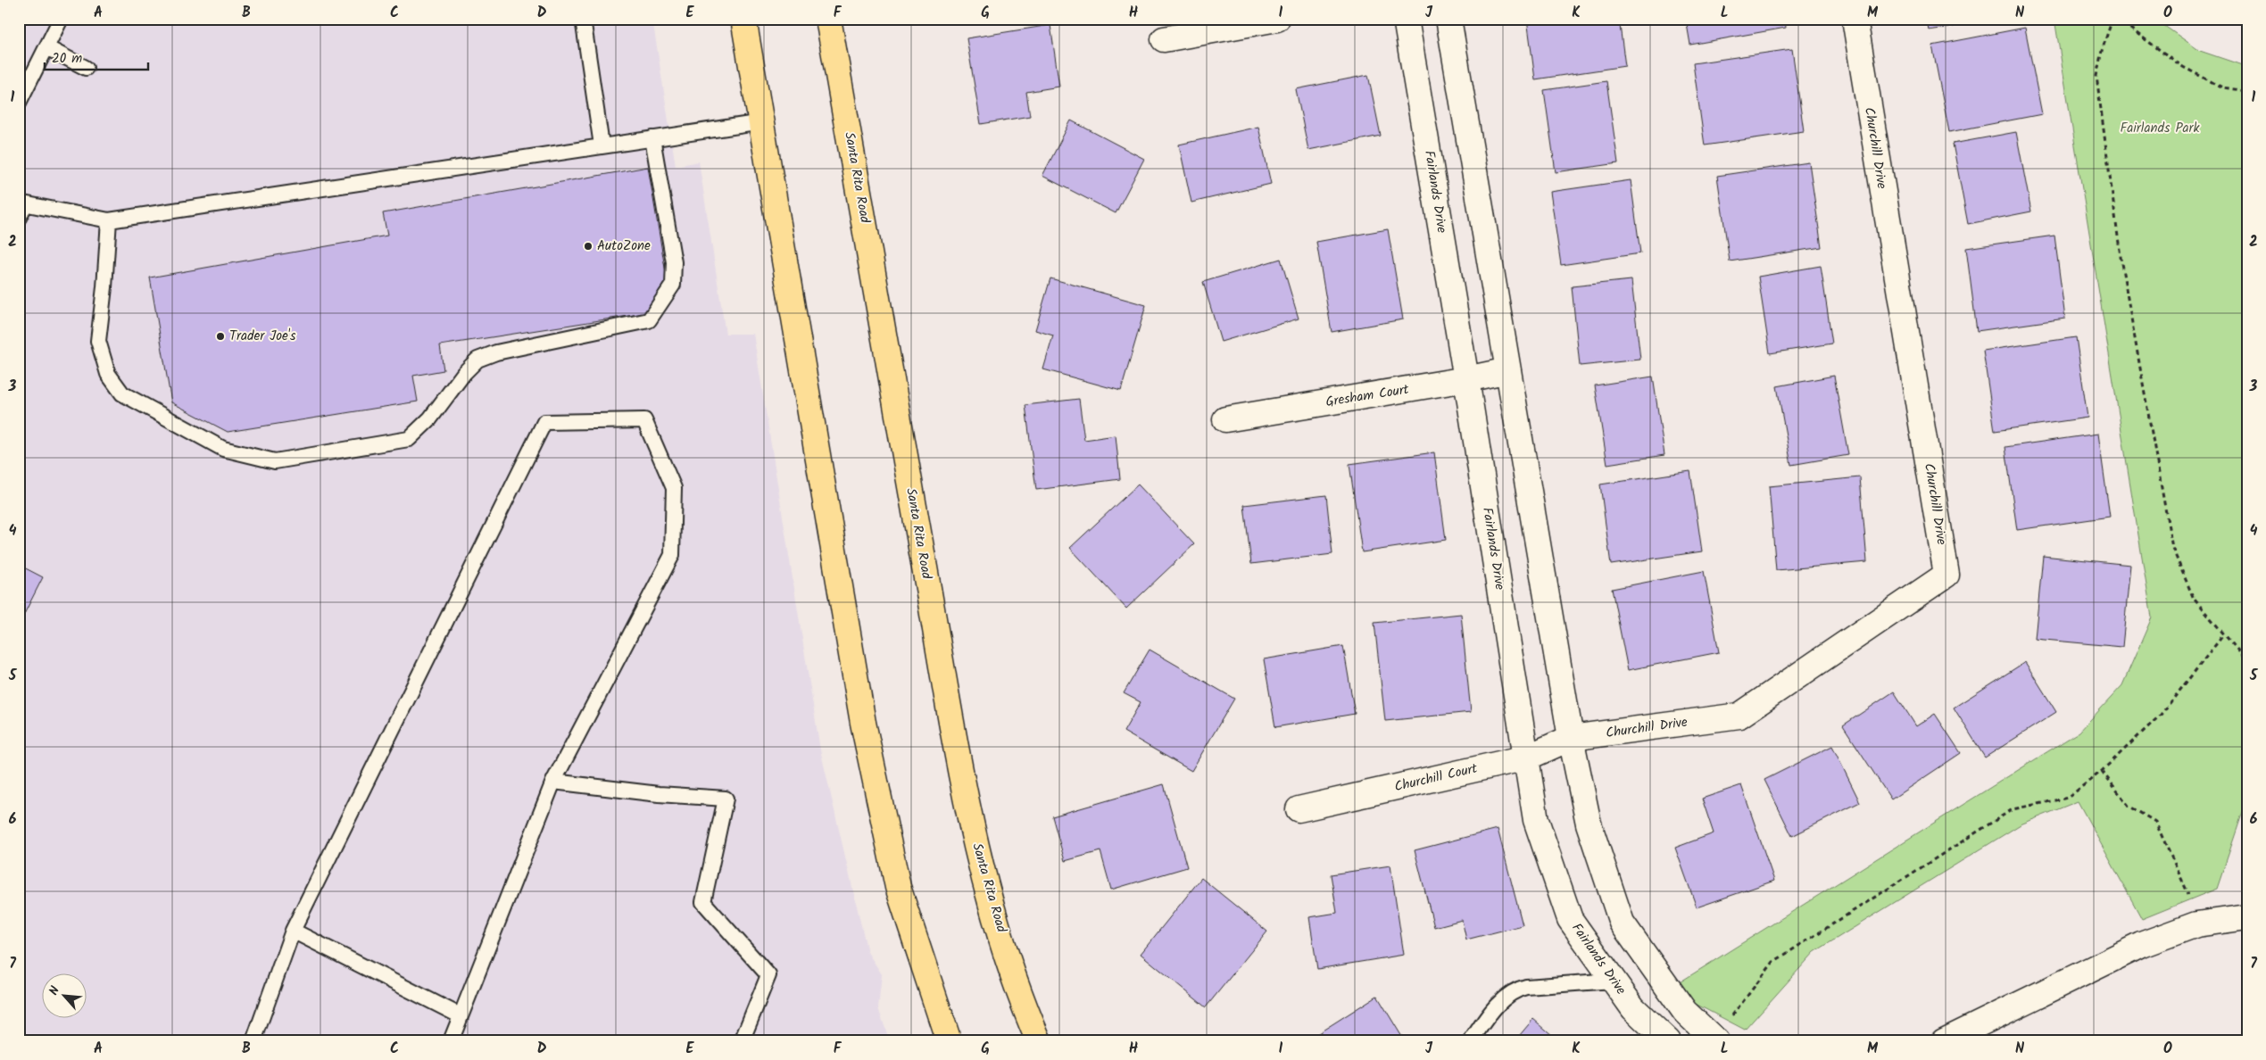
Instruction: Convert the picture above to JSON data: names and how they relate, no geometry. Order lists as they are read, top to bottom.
{
  "streets": {
    "main road": ["Santa Rita Road"],
    "street": [
      "Churchill Drive",
      "Fairlands Drive",
      "Gresham Court",
      "Churchill Court"
    ]
  },
  "crossings": [
    ["Churchill Drive", "Churchill Court"],
    ["Fairlands Drive", "Gresham Court"],
    ["Fairlands Drive", "Churchill Court"]
  ],
  "parks": ["Fairlands Park"],
  "places": ["AutoZone", "Trader Joe's"],
  "scale_bar": "20 m",
  "north": "top left",
  "grid": {
    "columns": [
      "A",
      "B",
      "C",
      "D",
      "E",
      "F",
      "G",
      "H",
      "I",
      "J",
      "K",
      "L",
      "M",
      "N",
      "O"
    ],
    "rows": [
      "1",
      "2",
      "3",
      "4",
      "5",
      "6",
      "7"
    ]
  }
}
